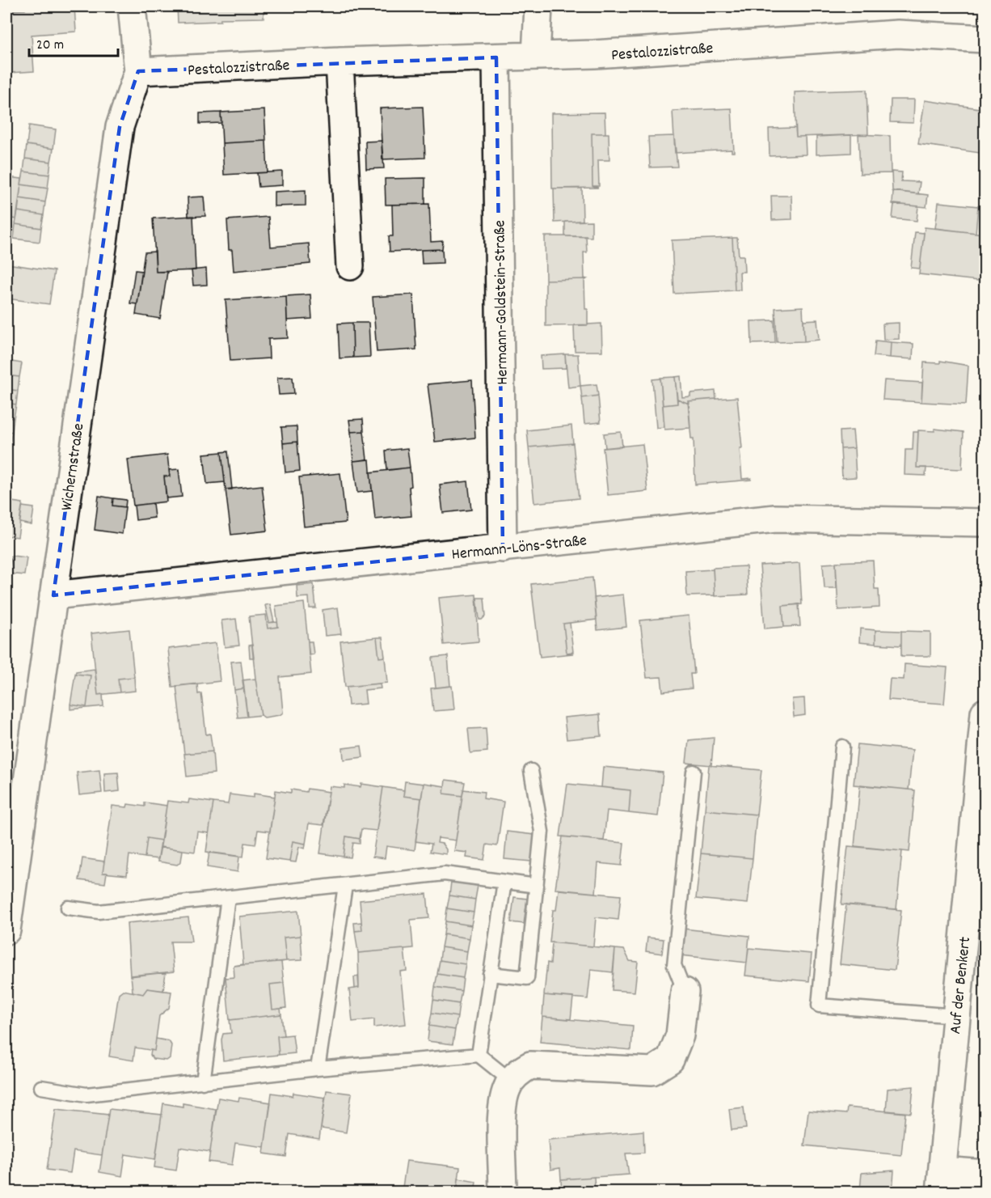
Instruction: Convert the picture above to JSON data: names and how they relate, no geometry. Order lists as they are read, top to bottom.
{
  "streets": {
    "street": [
      "Pestalozzistraße",
      "Hermann-Goldstein-Straße",
      "Wichernstraße",
      "Hermann-Löns-Straße",
      "Auf der Benkert"
    ]
  },
  "crossings": [
    ["Pestalozzistraße", "Hermann-Goldstein-Straße"],
    ["Pestalozzistraße", "Wichernstraße"],
    ["Hermann-Goldstein-Straße", "Hermann-Löns-Straße"],
    ["Wichernstraße", "Hermann-Löns-Straße"]
  ],
  "scale_bar": "20 m"
}
